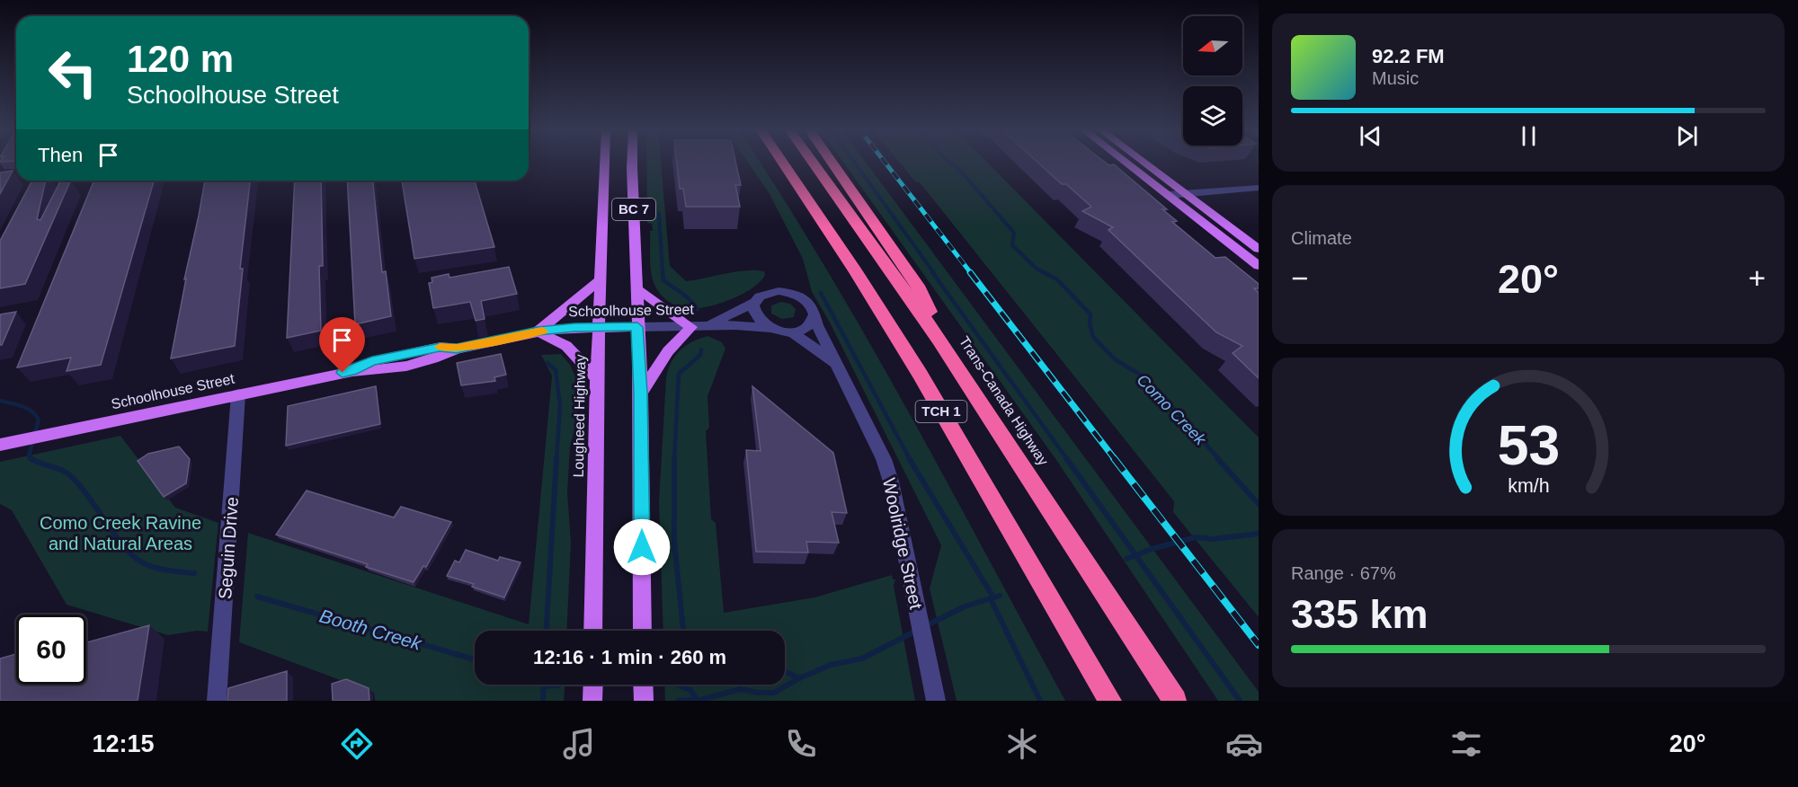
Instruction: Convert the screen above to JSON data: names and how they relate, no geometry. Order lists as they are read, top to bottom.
{
  "streets": {
    "highway": ["Trans-Canada Highway", "TCH 1"],
    "main road": ["BC 7", "Schoolhouse Street", "Lougheed Highway"],
    "street": ["Woolridge Street", "Seguin Drive"]
  },
  "crossings": [
    ["BC 7", "Schoolhouse Street"],
    ["Schoolhouse Street", "Lougheed Highway"],
    ["Schoolhouse Street", "Woolridge Street"],
    ["Schoolhouse Street", "Seguin Drive"]
  ],
  "water": ["Como Creek", "Booth Creek"],
  "parks": ["Como Creek Ravine and Natural Areas"],
  "north": "left",
  "page": {
    "turn": ["120 m", "Schoolhouse Street"],
    "song": ["92.2 FM", "Music"],
    "then": "Then",
    "tile": [
      "Climate",
      ["Range · 67%", "335 km"]
    ],
    "heat": ["−", "20°", "+"],
    "limit": "60",
    "trip": "12:16 · 1 min · 260 m",
    "tabs": ["12:15", "20°"],
    "gauge": ["53", "km/h"]
  }
}
